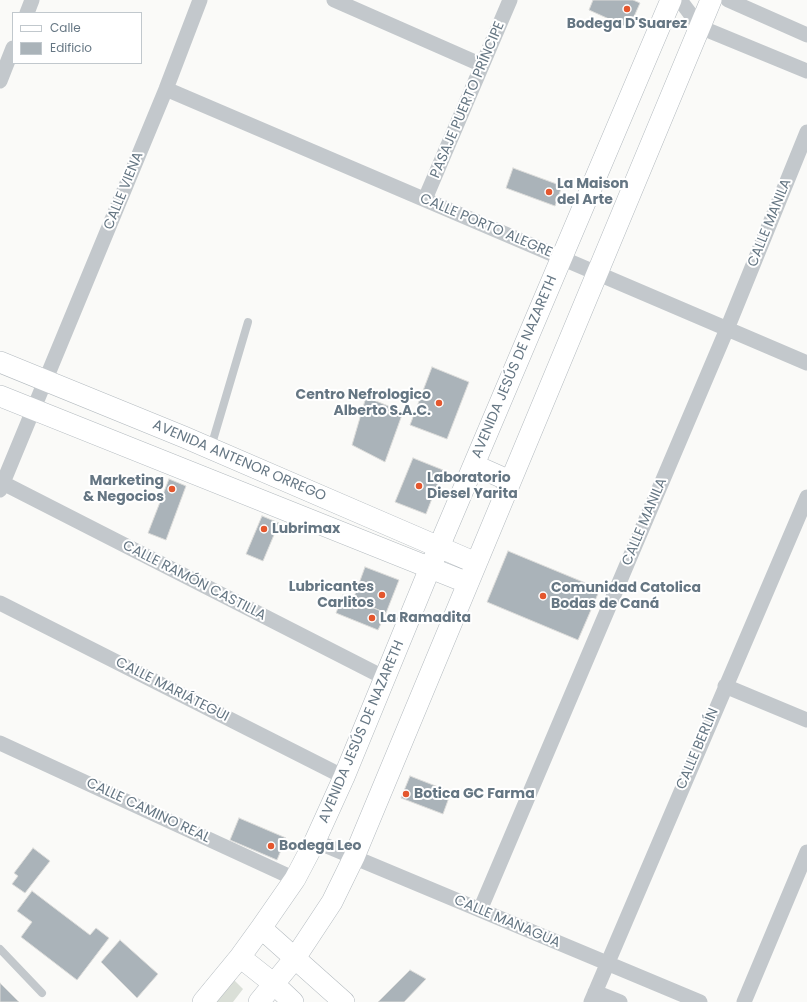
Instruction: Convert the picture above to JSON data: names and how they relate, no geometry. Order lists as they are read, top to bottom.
{
  "streets": {
    "main road": ["AVENIDA JESÚS DE NAZARETH", "AVENIDA ANTENOR ORREGO"],
    "street": [
      "PASAJE PUERTO PRÍNCIPE",
      "CALLE VIENA",
      "CALLE MANILA",
      "CALLE PORTO ALEGRE",
      "CALLE RAMÓN CASTILLA",
      "CALLE MARIÁTEGUI",
      "CALLE BERLÍN",
      "CALLE CAMINO REAL",
      "CALLE MANAGUA"
    ]
  },
  "crossings": [
    ["PASAJE PUERTO PRÍNCIPE", "CALLE PORTO ALEGRE"],
    ["CALLE VIENA", "CALLE PORTO ALEGRE"],
    ["CALLE VIENA", "AVENIDA ANTENOR ORREGO"],
    ["CALLE VIENA", "CALLE RAMÓN CASTILLA"],
    ["CALLE MANILA", "CALLE PORTO ALEGRE"],
    ["CALLE MANILA", "CALLE MANAGUA"],
    ["CALLE PORTO ALEGRE", "AVENIDA JESÚS DE NAZARETH"],
    ["AVENIDA JESÚS DE NAZARETH", "AVENIDA ANTENOR ORREGO"],
    ["AVENIDA JESÚS DE NAZARETH", "CALLE RAMÓN CASTILLA"],
    ["AVENIDA JESÚS DE NAZARETH", "CALLE MARIÁTEGUI"],
    ["AVENIDA JESÚS DE NAZARETH", "CALLE CAMINO REAL"],
    ["AVENIDA JESÚS DE NAZARETH", "CALLE MANAGUA"],
    ["CALLE BERLÍN", "CALLE MANAGUA"]
  ],
  "places": [
    "Bodega D'Suarez",
    "La Maison del Arte",
    "Centro Nefrologico Alberto S.A.C.",
    "Laboratorio Diesel Yarita",
    "Marketing & Negocios",
    "Lubrimax",
    "Lubricantes Carlitos",
    "Comunidad Catolica Bodas de Caná",
    "La Ramadita",
    "Botica GC Farma",
    "Bodega Leo"
  ],
  "legend": ["Calle", "Edificio"]
}
